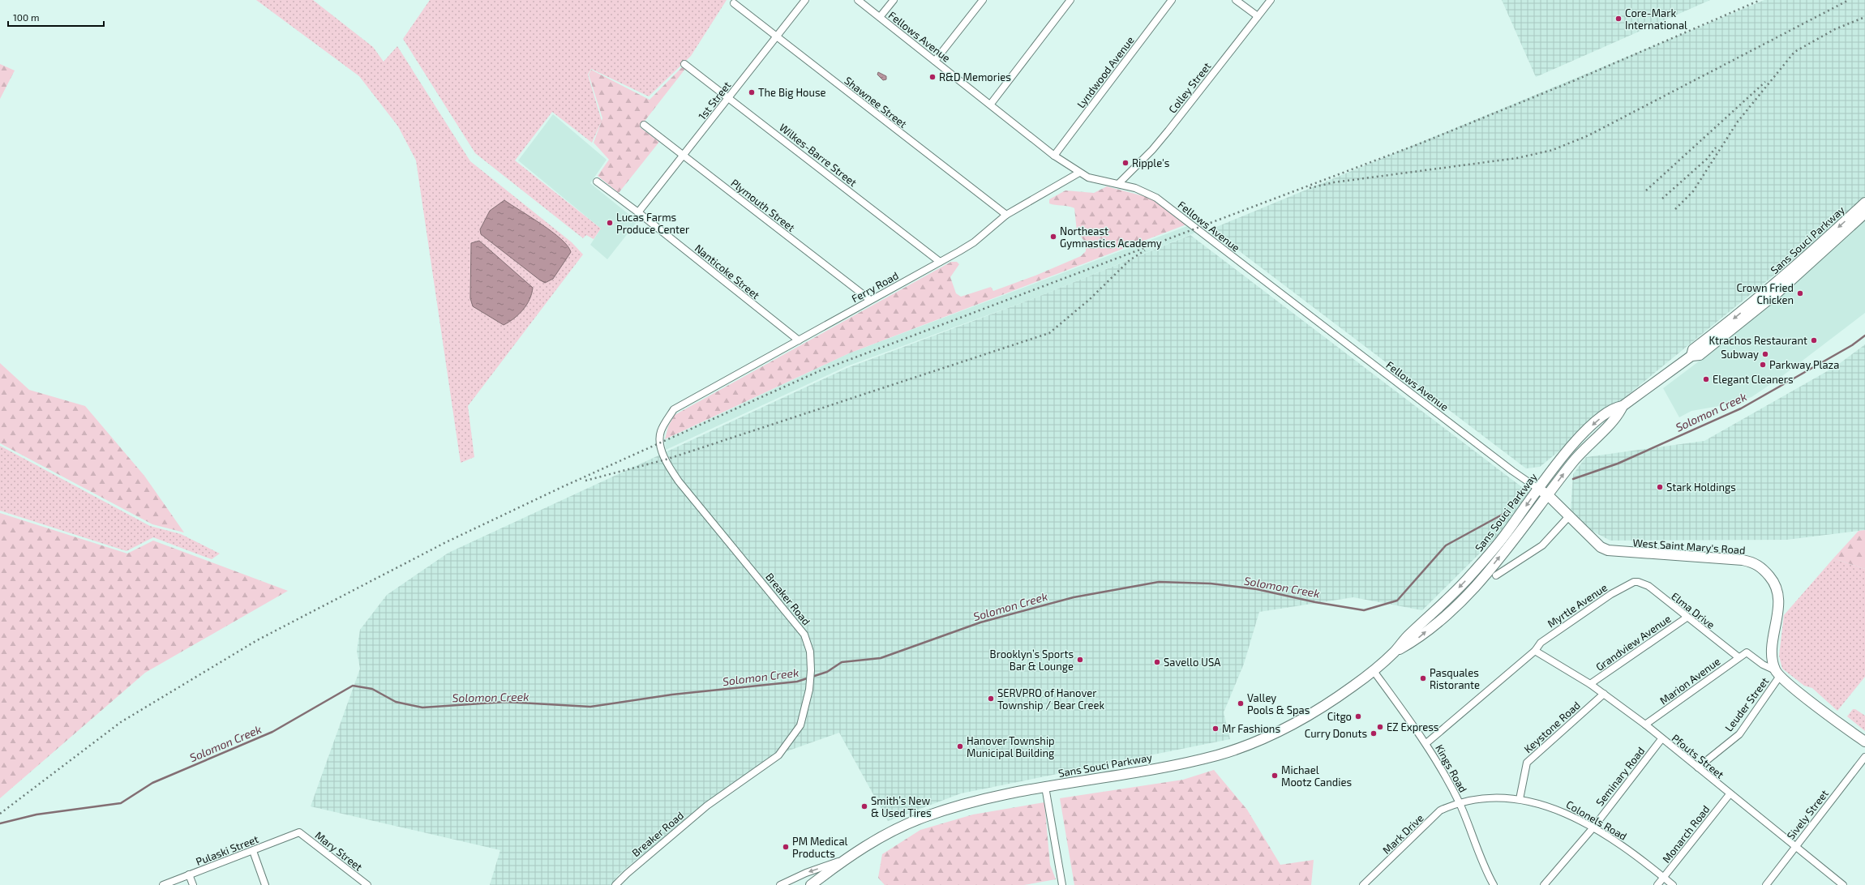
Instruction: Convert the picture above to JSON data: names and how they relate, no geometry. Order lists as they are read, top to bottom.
{
  "streets": {
    "main road": ["Sans Souci Parkway", "West Saint Mary's Road"],
    "street": [
      "Fellows Avenue",
      "Lyndwood Avenue",
      "Colley Street",
      "1st Street",
      "Shawnee Street",
      "Wilkes-Barre Street",
      "Plymouth Street",
      "Nanticoke Street",
      "Ferry Road",
      "Breaker Road",
      "Myrtle Avenue",
      "Elma Drive",
      "Grandview Avenue",
      "Marion Avenue",
      "Leuder Street",
      "Keystone Road",
      "Pfouts Street",
      "Kings Road",
      "Seminary Road",
      "Sively Street",
      "Colonels Road",
      "Mark Drive",
      "Monarch Road",
      "Pulaski Street",
      "Mary Street"
    ]
  },
  "crossings": [
    ["Fellows Avenue", "Lyndwood Avenue"],
    ["Fellows Avenue", "Colley Street"],
    ["Fellows Avenue", "Sans Souci Parkway"],
    ["Fellows Avenue", "Ferry Road"],
    ["Fellows Avenue", "West Saint Mary's Road"],
    ["1st Street", "Shawnee Street"],
    ["1st Street", "Wilkes-Barre Street"],
    ["1st Street", "Plymouth Street"],
    ["1st Street", "Nanticoke Street"],
    ["Shawnee Street", "Ferry Road"],
    ["Wilkes-Barre Street", "Ferry Road"],
    ["Plymouth Street", "Ferry Road"],
    ["Sans Souci Parkway", "West Saint Mary's Road"],
    ["Sans Souci Parkway", "Kings Road"],
    ["Nanticoke Street", "Ferry Road"],
    ["Ferry Road", "Breaker Road"],
    ["West Saint Mary's Road", "Marion Avenue"],
    ["West Saint Mary's Road", "Leuder Street"],
    ["Myrtle Avenue", "Elma Drive"],
    ["Myrtle Avenue", "Pfouts Street"],
    ["Myrtle Avenue", "Kings Road"],
    ["Elma Drive", "Grandview Avenue"],
    ["Elma Drive", "Marion Avenue"],
    ["Grandview Avenue", "Pfouts Street"],
    ["Marion Avenue", "Leuder Street"],
    ["Marion Avenue", "Pfouts Street"],
    ["Leuder Street", "Pfouts Street"],
    ["Keystone Road", "Pfouts Street"],
    ["Keystone Road", "Colonels Road"],
    ["Pfouts Street", "Seminary Road"],
    ["Pfouts Street", "Sively Street"],
    ["Pfouts Street", "Monarch Road"],
    ["Kings Road", "Colonels Road"],
    ["Kings Road", "Mark Drive"],
    ["Seminary Road", "Colonels Road"],
    ["Colonels Road", "Mark Drive"],
    ["Colonels Road", "Monarch Road"],
    ["Pulaski Street", "Mary Street"]
  ],
  "water": ["Solomon Creek"],
  "places": [
    "Core-Mark International",
    "R&D Memories",
    "The Big House",
    "Ripple's",
    "Lucas Farms Produce Center",
    "Northeast Gymnastics Academy",
    "Crown Fried Chicken",
    "Ktrachos Restaurant",
    "Subway",
    "Parkway Plaza",
    "Elegant Cleaners",
    "Stark Holdings",
    "Brooklyn’s Sports Bar & Lounge",
    "Savello USA",
    "Pasquales Ristorante",
    "SERVPRO of Hanover Township / Bear Creek",
    "Valley Pools & Spas",
    "Citgo",
    "EZ Express",
    "Mr Fashions",
    "Curry Donuts",
    "Hanover Township Municipal Building",
    "Michael Mootz Candies",
    "Smith’s New & Used Tires",
    "PM Medical Products"
  ],
  "scale_bar": "100 m"
}
